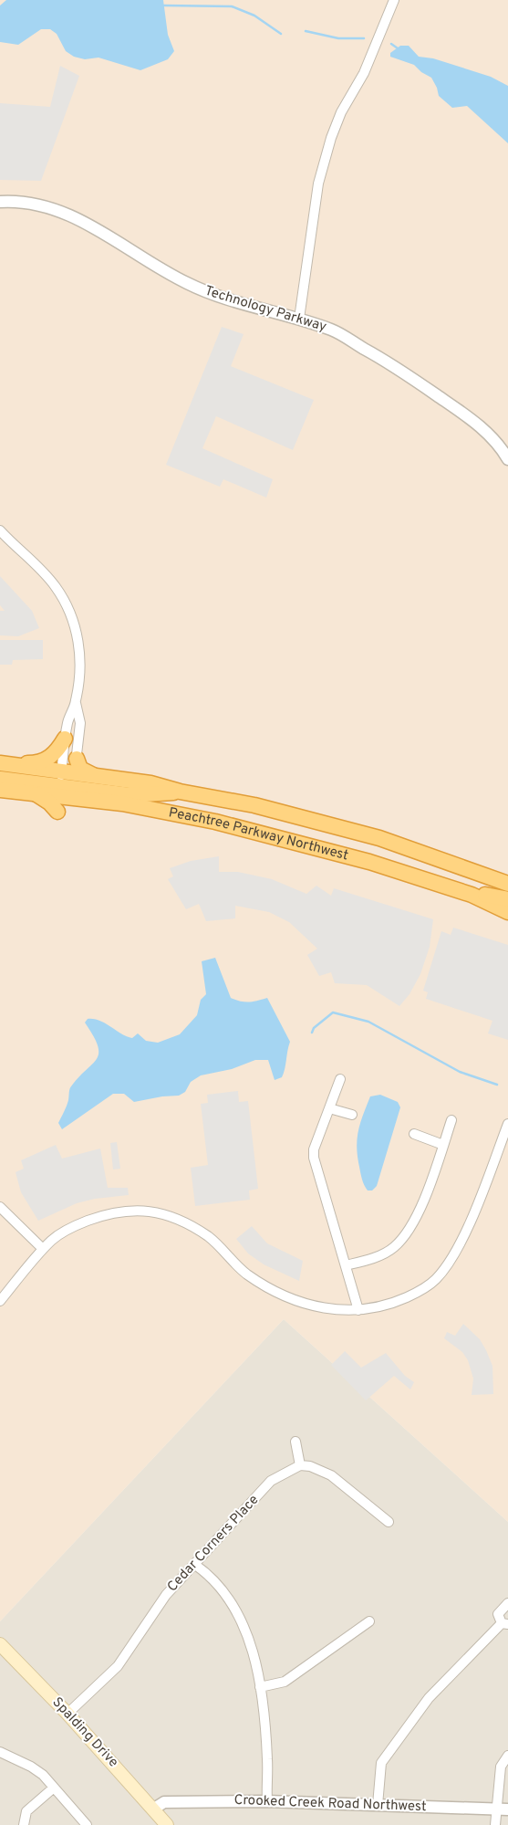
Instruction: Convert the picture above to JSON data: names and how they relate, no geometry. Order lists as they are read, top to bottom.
{
  "streets": {
    "highway": ["Peachtree Parkway Northwest"],
    "main road": ["Spalding Drive"],
    "street": ["Technology Parkway", "Cedar Corners Place", "Crooked Creek Road Northwest"]
  },
  "crossings": [
    ["Cedar Corners Place", "Spalding Drive"],
    ["Spalding Drive", "Crooked Creek Road Northwest"]
  ]
}
